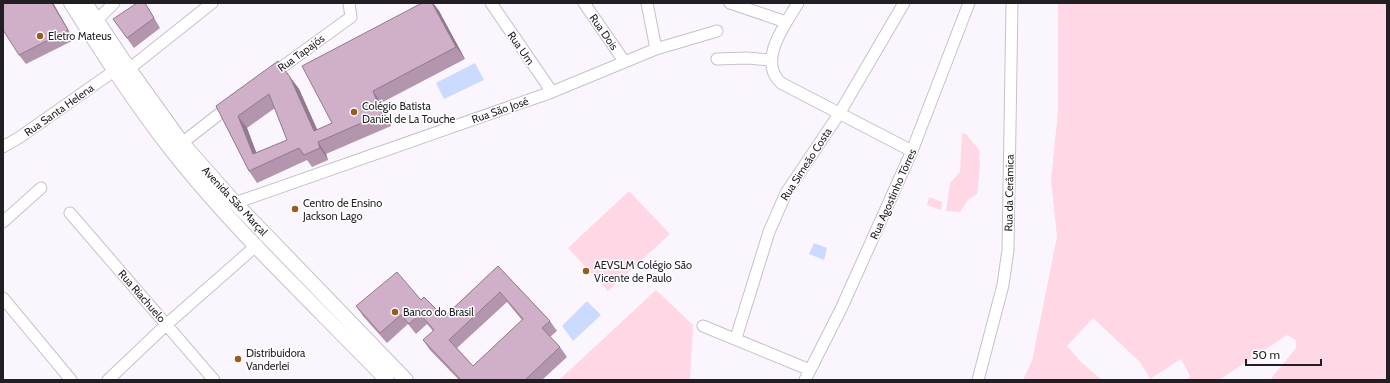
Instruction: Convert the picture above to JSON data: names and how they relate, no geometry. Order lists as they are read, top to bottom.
{
  "streets": {
    "main road": ["Avenida São Marçal"],
    "street": [
      "Rua Dois",
      "Rua Um",
      "Rua Tapajós",
      "Rua Santa Helena",
      "Rua São José",
      "Rua Simeão Costa",
      "Rua da Cerâmica",
      "Rua Agostinho Tôrres",
      "Rua Riachuelo"
    ]
  },
  "crossings": [
    ["Rua Dois", "Rua São José"],
    ["Rua Um", "Rua São José"],
    ["Rua Santa Helena", "Avenida São Marçal"],
    ["Rua São José", "Avenida São Marçal"]
  ],
  "places": [
    "Eletro Mateus",
    "Colégio Batista Daniel de La Touche",
    "Centro de Ensino Jackson Lago",
    "AEVSLM Colégio São Vicente de Paulo",
    "Banco do Brasil",
    "Distribuidora Vanderlei"
  ],
  "scale_bar": "50 m"
}
